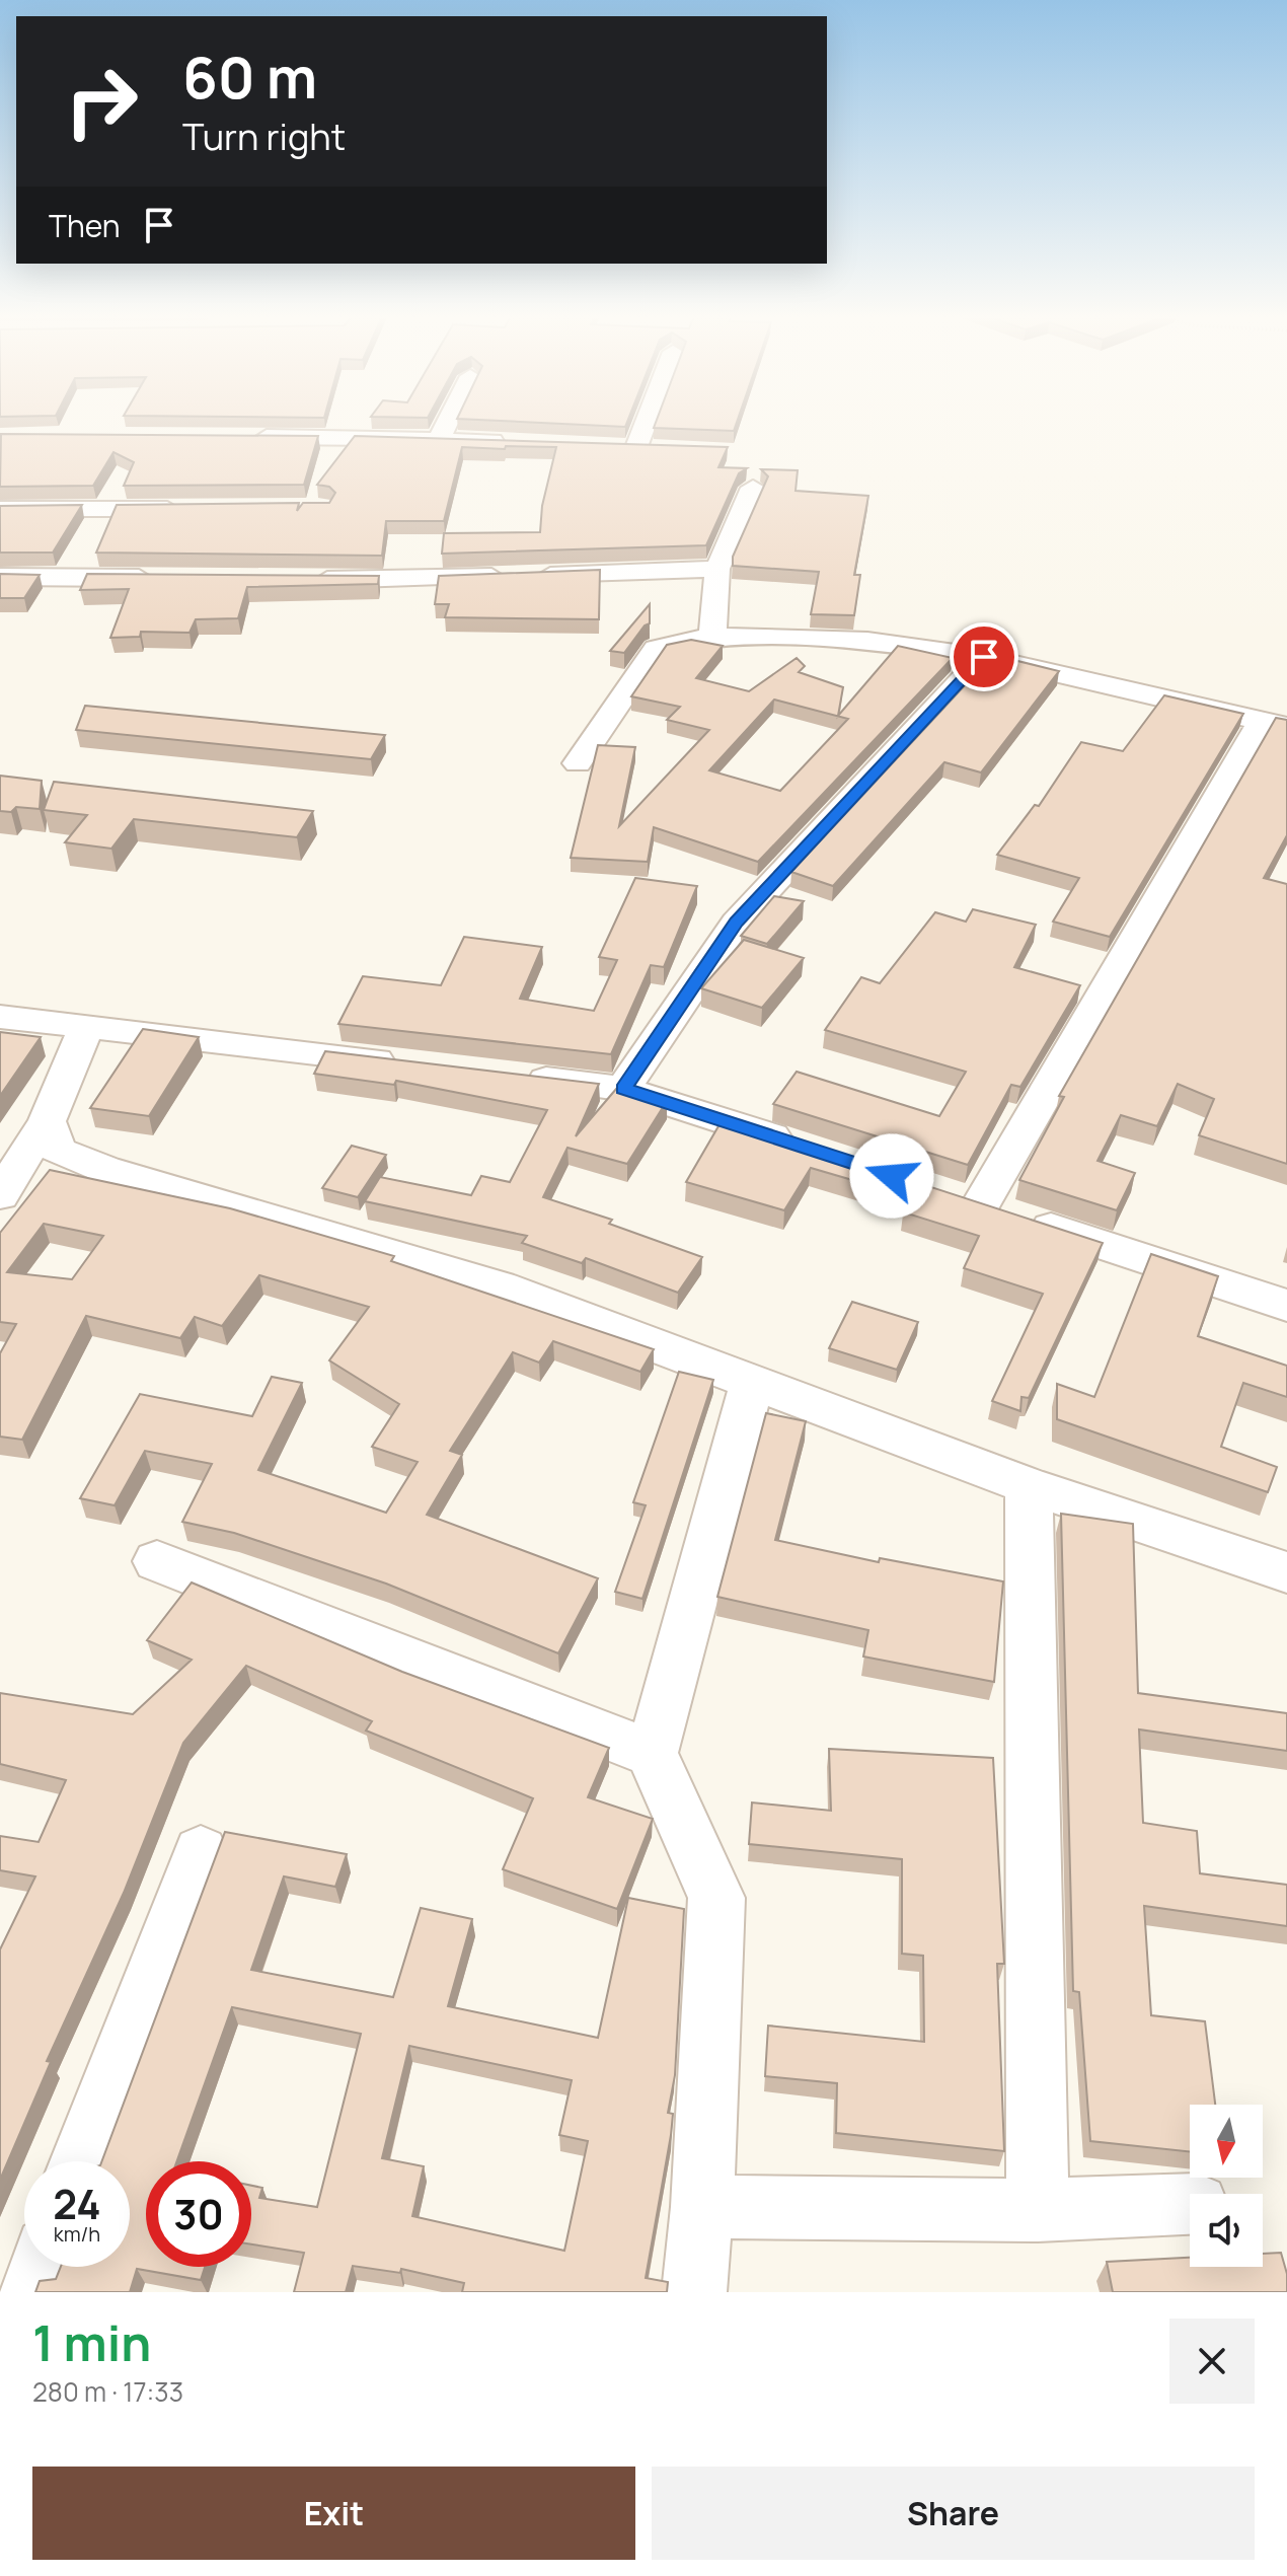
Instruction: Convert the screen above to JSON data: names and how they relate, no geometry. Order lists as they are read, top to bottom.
{
  "north": "bottom",
  "page": {
    "turn": ["60 m", "Turn right"],
    "then": "Then",
    "speed": "24 km/h",
    "limit": "30",
    "heading": ["1 min", "280 m · 17:33"],
    "buttons": ["Exit", "Share"]
  }
}
